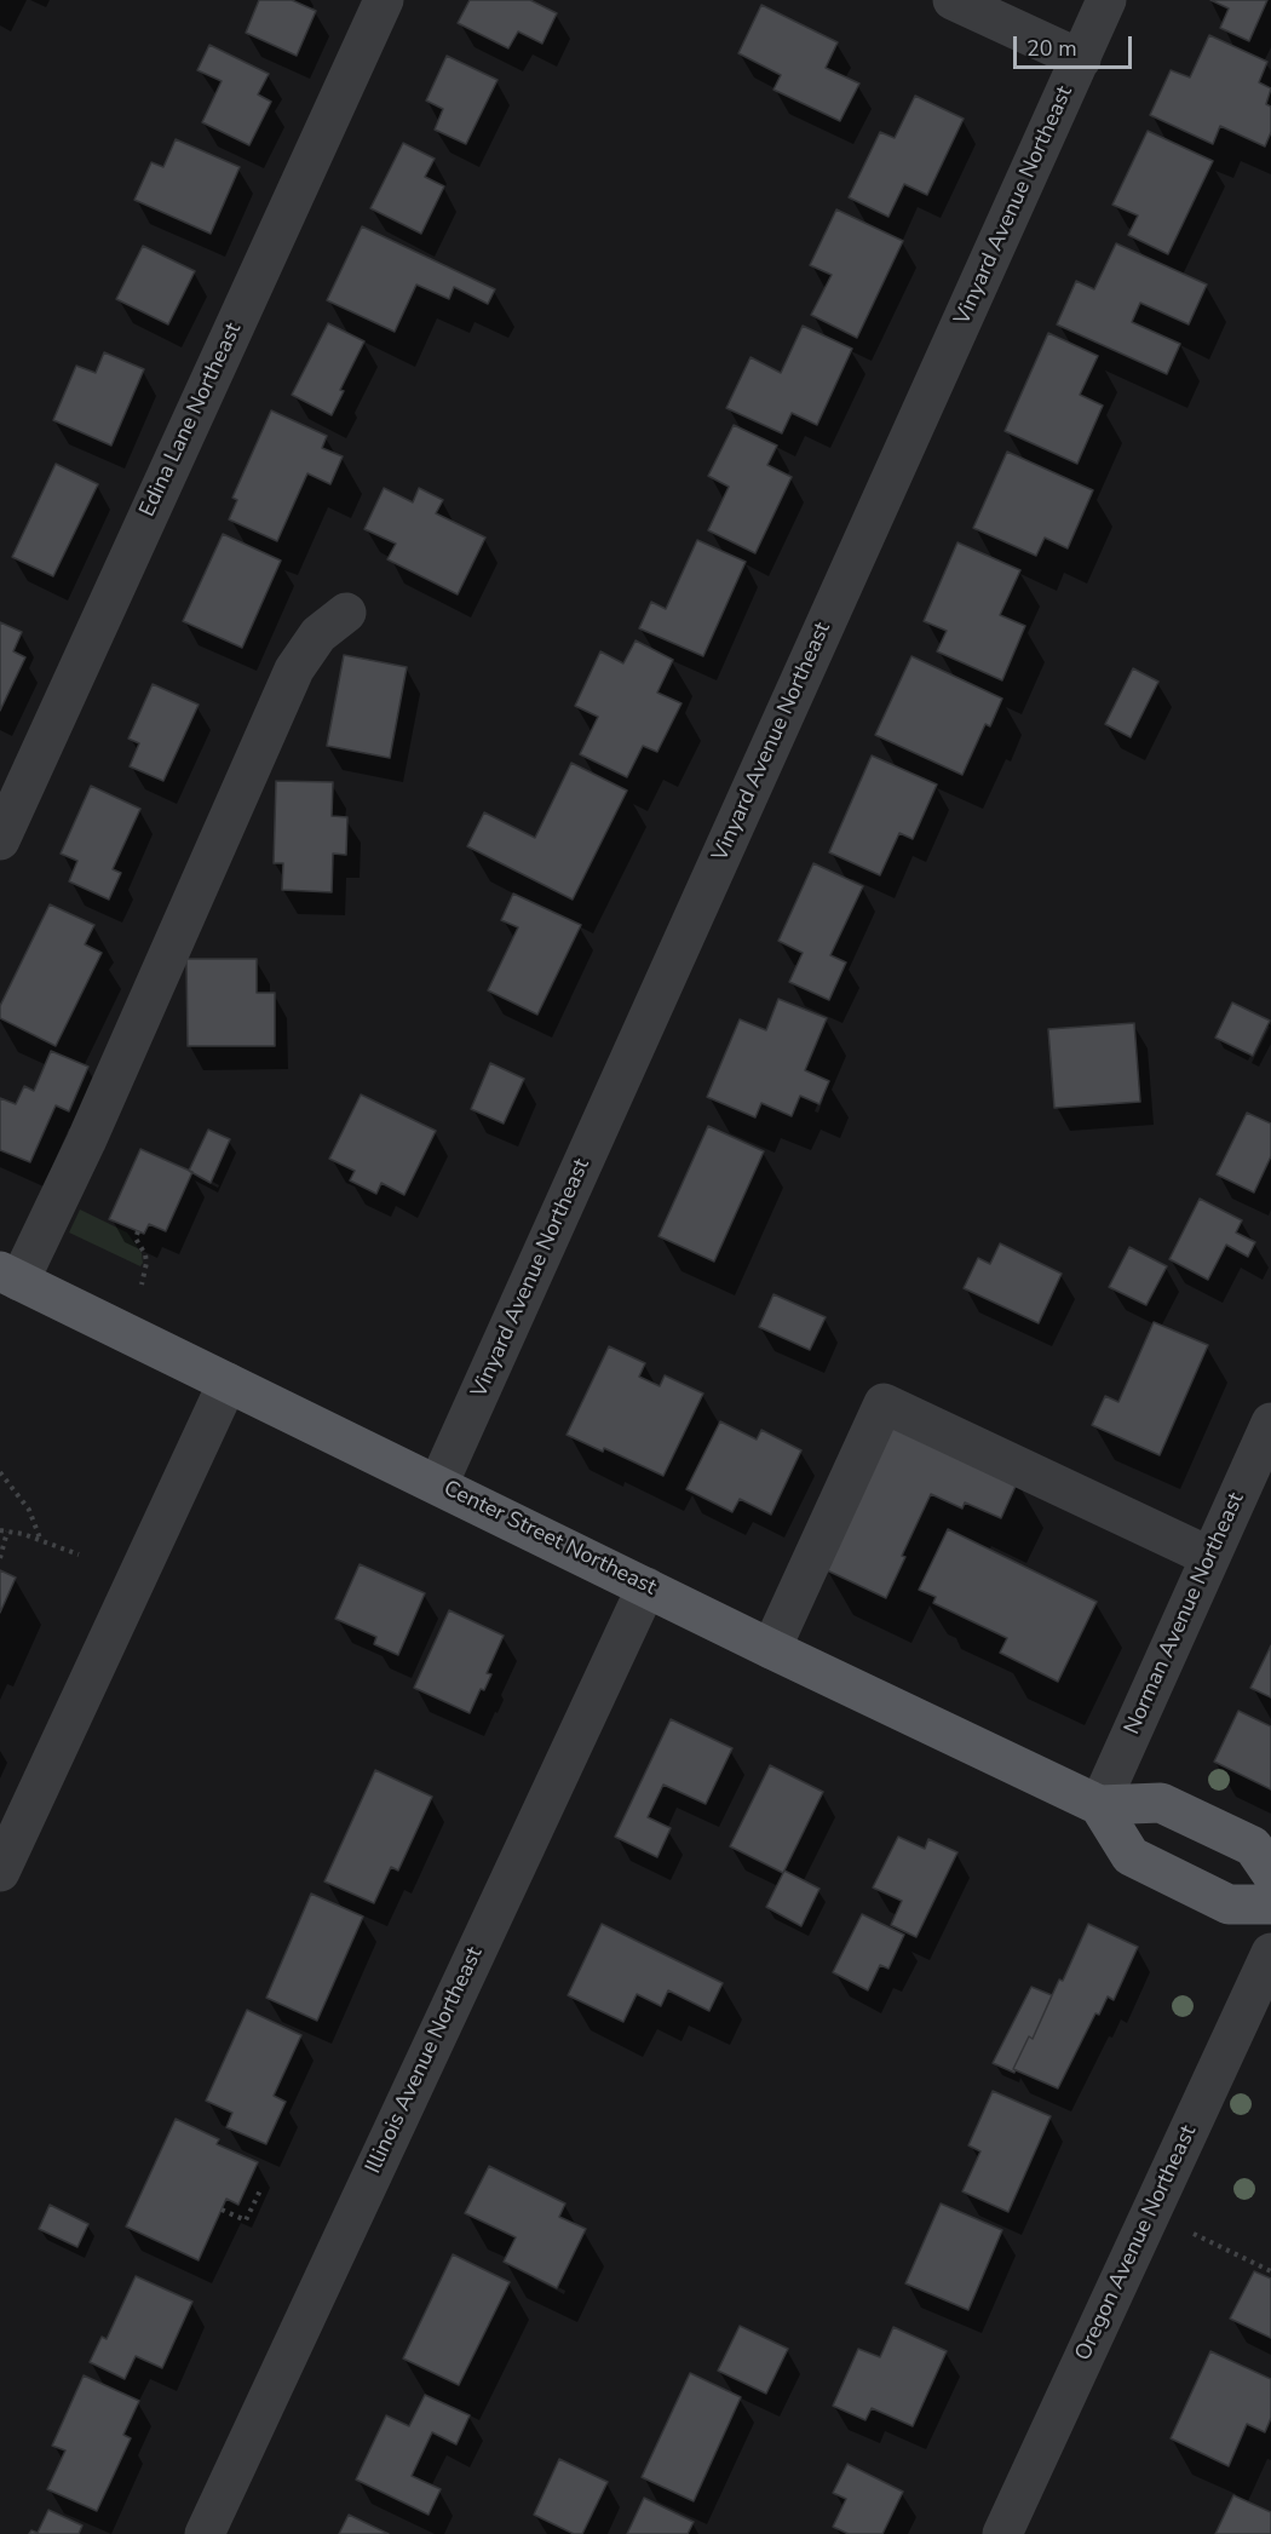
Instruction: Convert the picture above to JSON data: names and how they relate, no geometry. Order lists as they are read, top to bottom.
{
  "streets": {
    "main road": ["Center Street Northeast"],
    "street": [
      "Vinyard Avenue Northeast",
      "Edina Lane Northeast",
      "Norman Avenue Northeast",
      "Illinois Avenue Northeast",
      "Oregon Avenue Northeast"
    ]
  },
  "crossings": [
    ["Vinyard Avenue Northeast", "Center Street Northeast"],
    ["Center Street Northeast", "Norman Avenue Northeast"],
    ["Center Street Northeast", "Illinois Avenue Northeast"]
  ],
  "scale_bar": "20 m"
}
